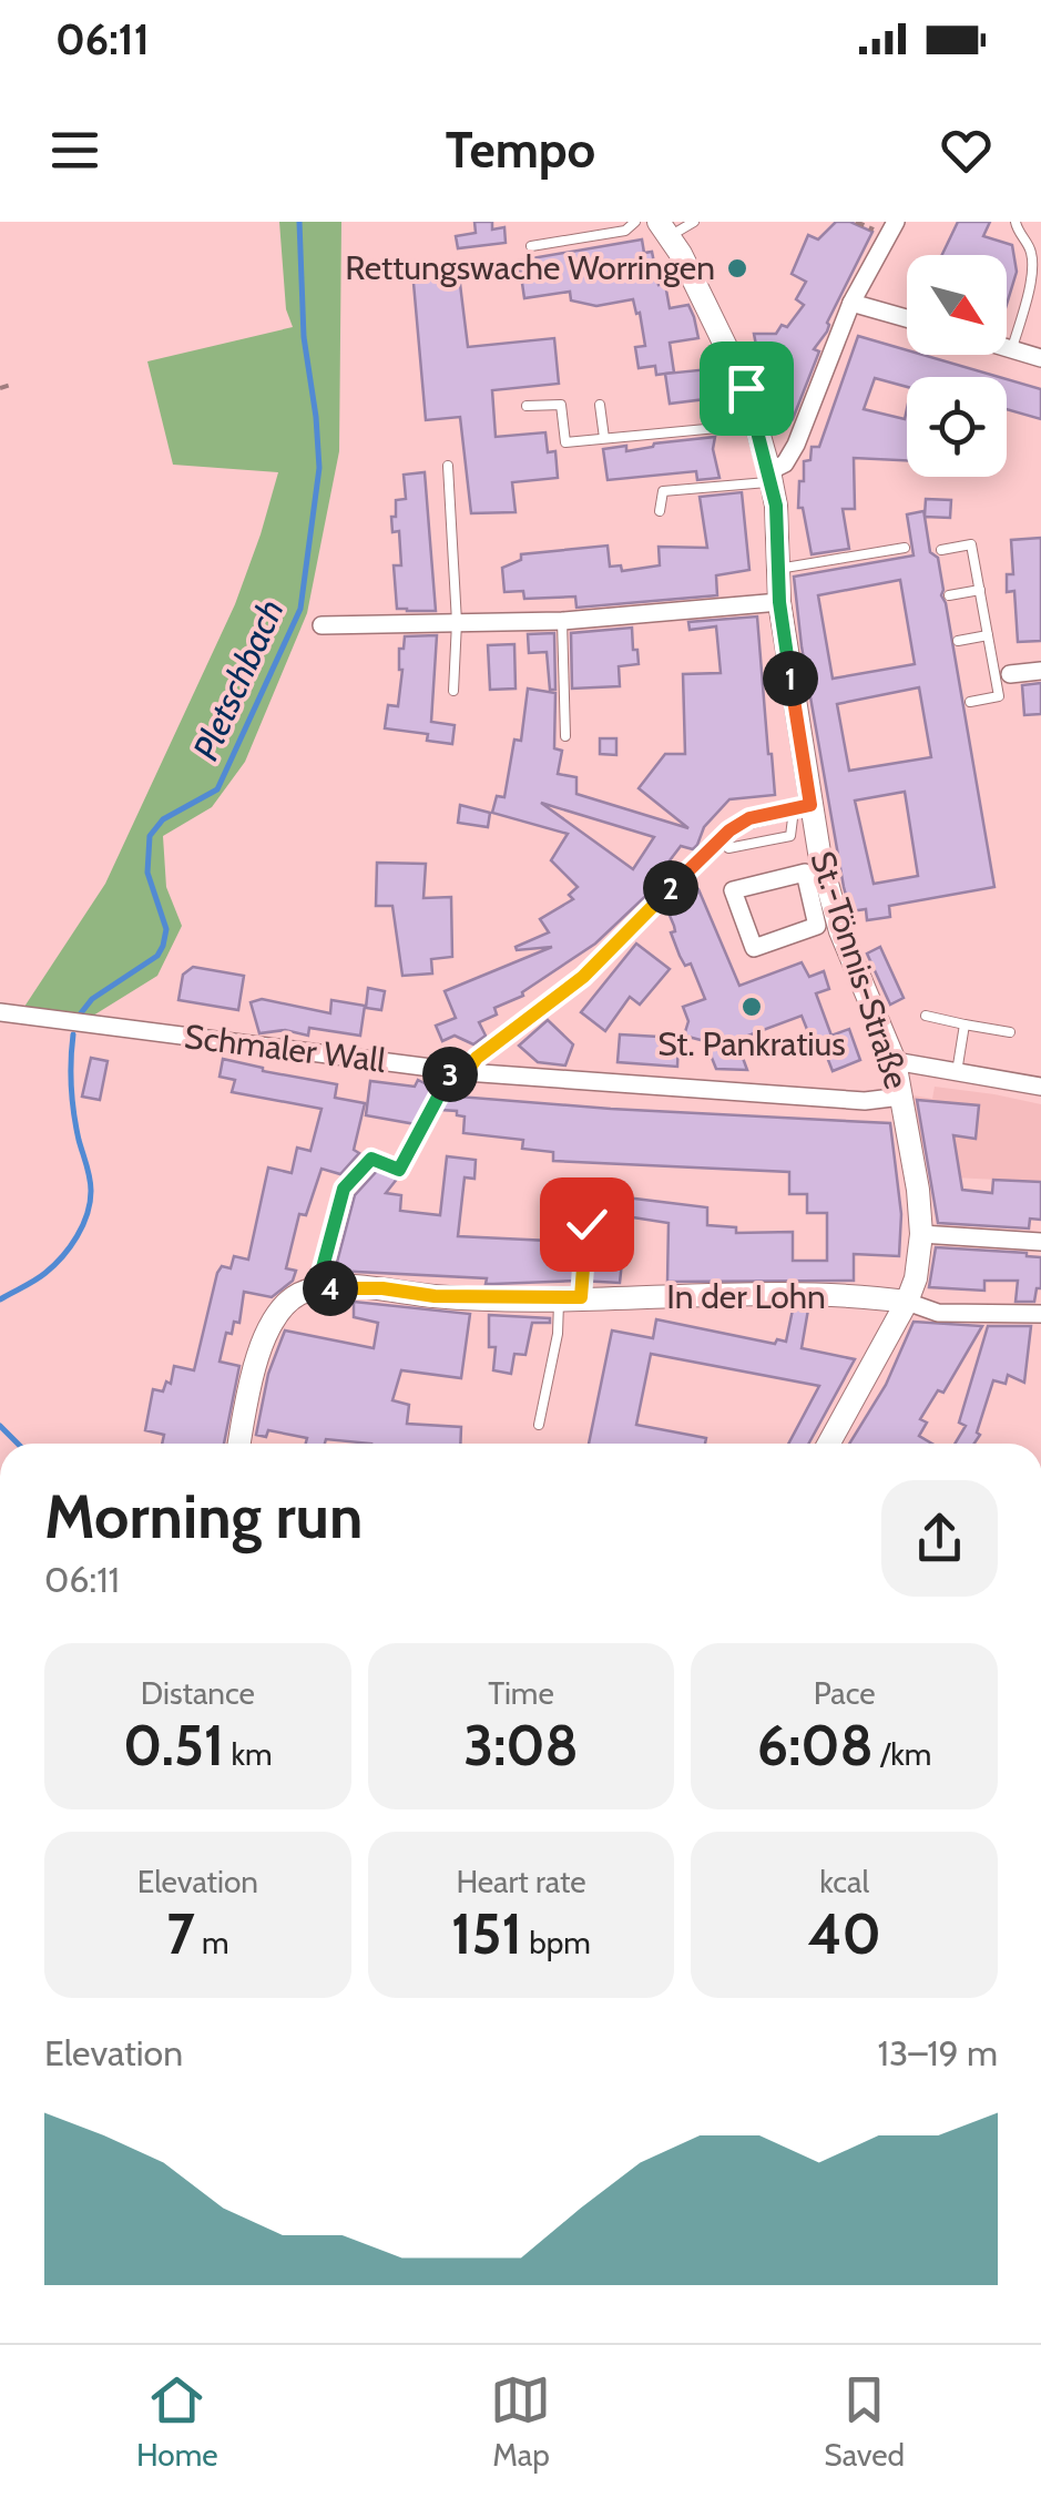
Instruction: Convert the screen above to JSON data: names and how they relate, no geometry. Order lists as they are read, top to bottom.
{
  "streets": {
    "main road": ["St.-Tönnis-Straße", "In der Lohn"],
    "street": ["Schmaler Wall"]
  },
  "crossings": [
    ["St.-Tönnis-Straße", "Schmaler Wall"],
    ["St.-Tönnis-Straße", "In der Lohn"]
  ],
  "water": ["Pletschbach"],
  "places": ["Rettungswache Worringen", "St. Pankratius"],
  "north": "bottom right",
  "page": {
    "status": "06:11",
    "header": "Tempo",
    "pins": [
      "1",
      "2",
      "3",
      "4"
    ],
    "heading": ["Morning run", "06:11"],
    "stats": [
      ["Distance", "0.51 km"],
      ["Time", "3:08"],
      ["Pace", "6:08 /km"],
      ["Elevation", "7 m"],
      ["Heart rate", "151 bpm"],
      ["kcal", "40"]
    ],
    "chart": ["Elevation", "13–19 m"],
    "tabs": ["Home", "Map", "Saved"]
  }
}
